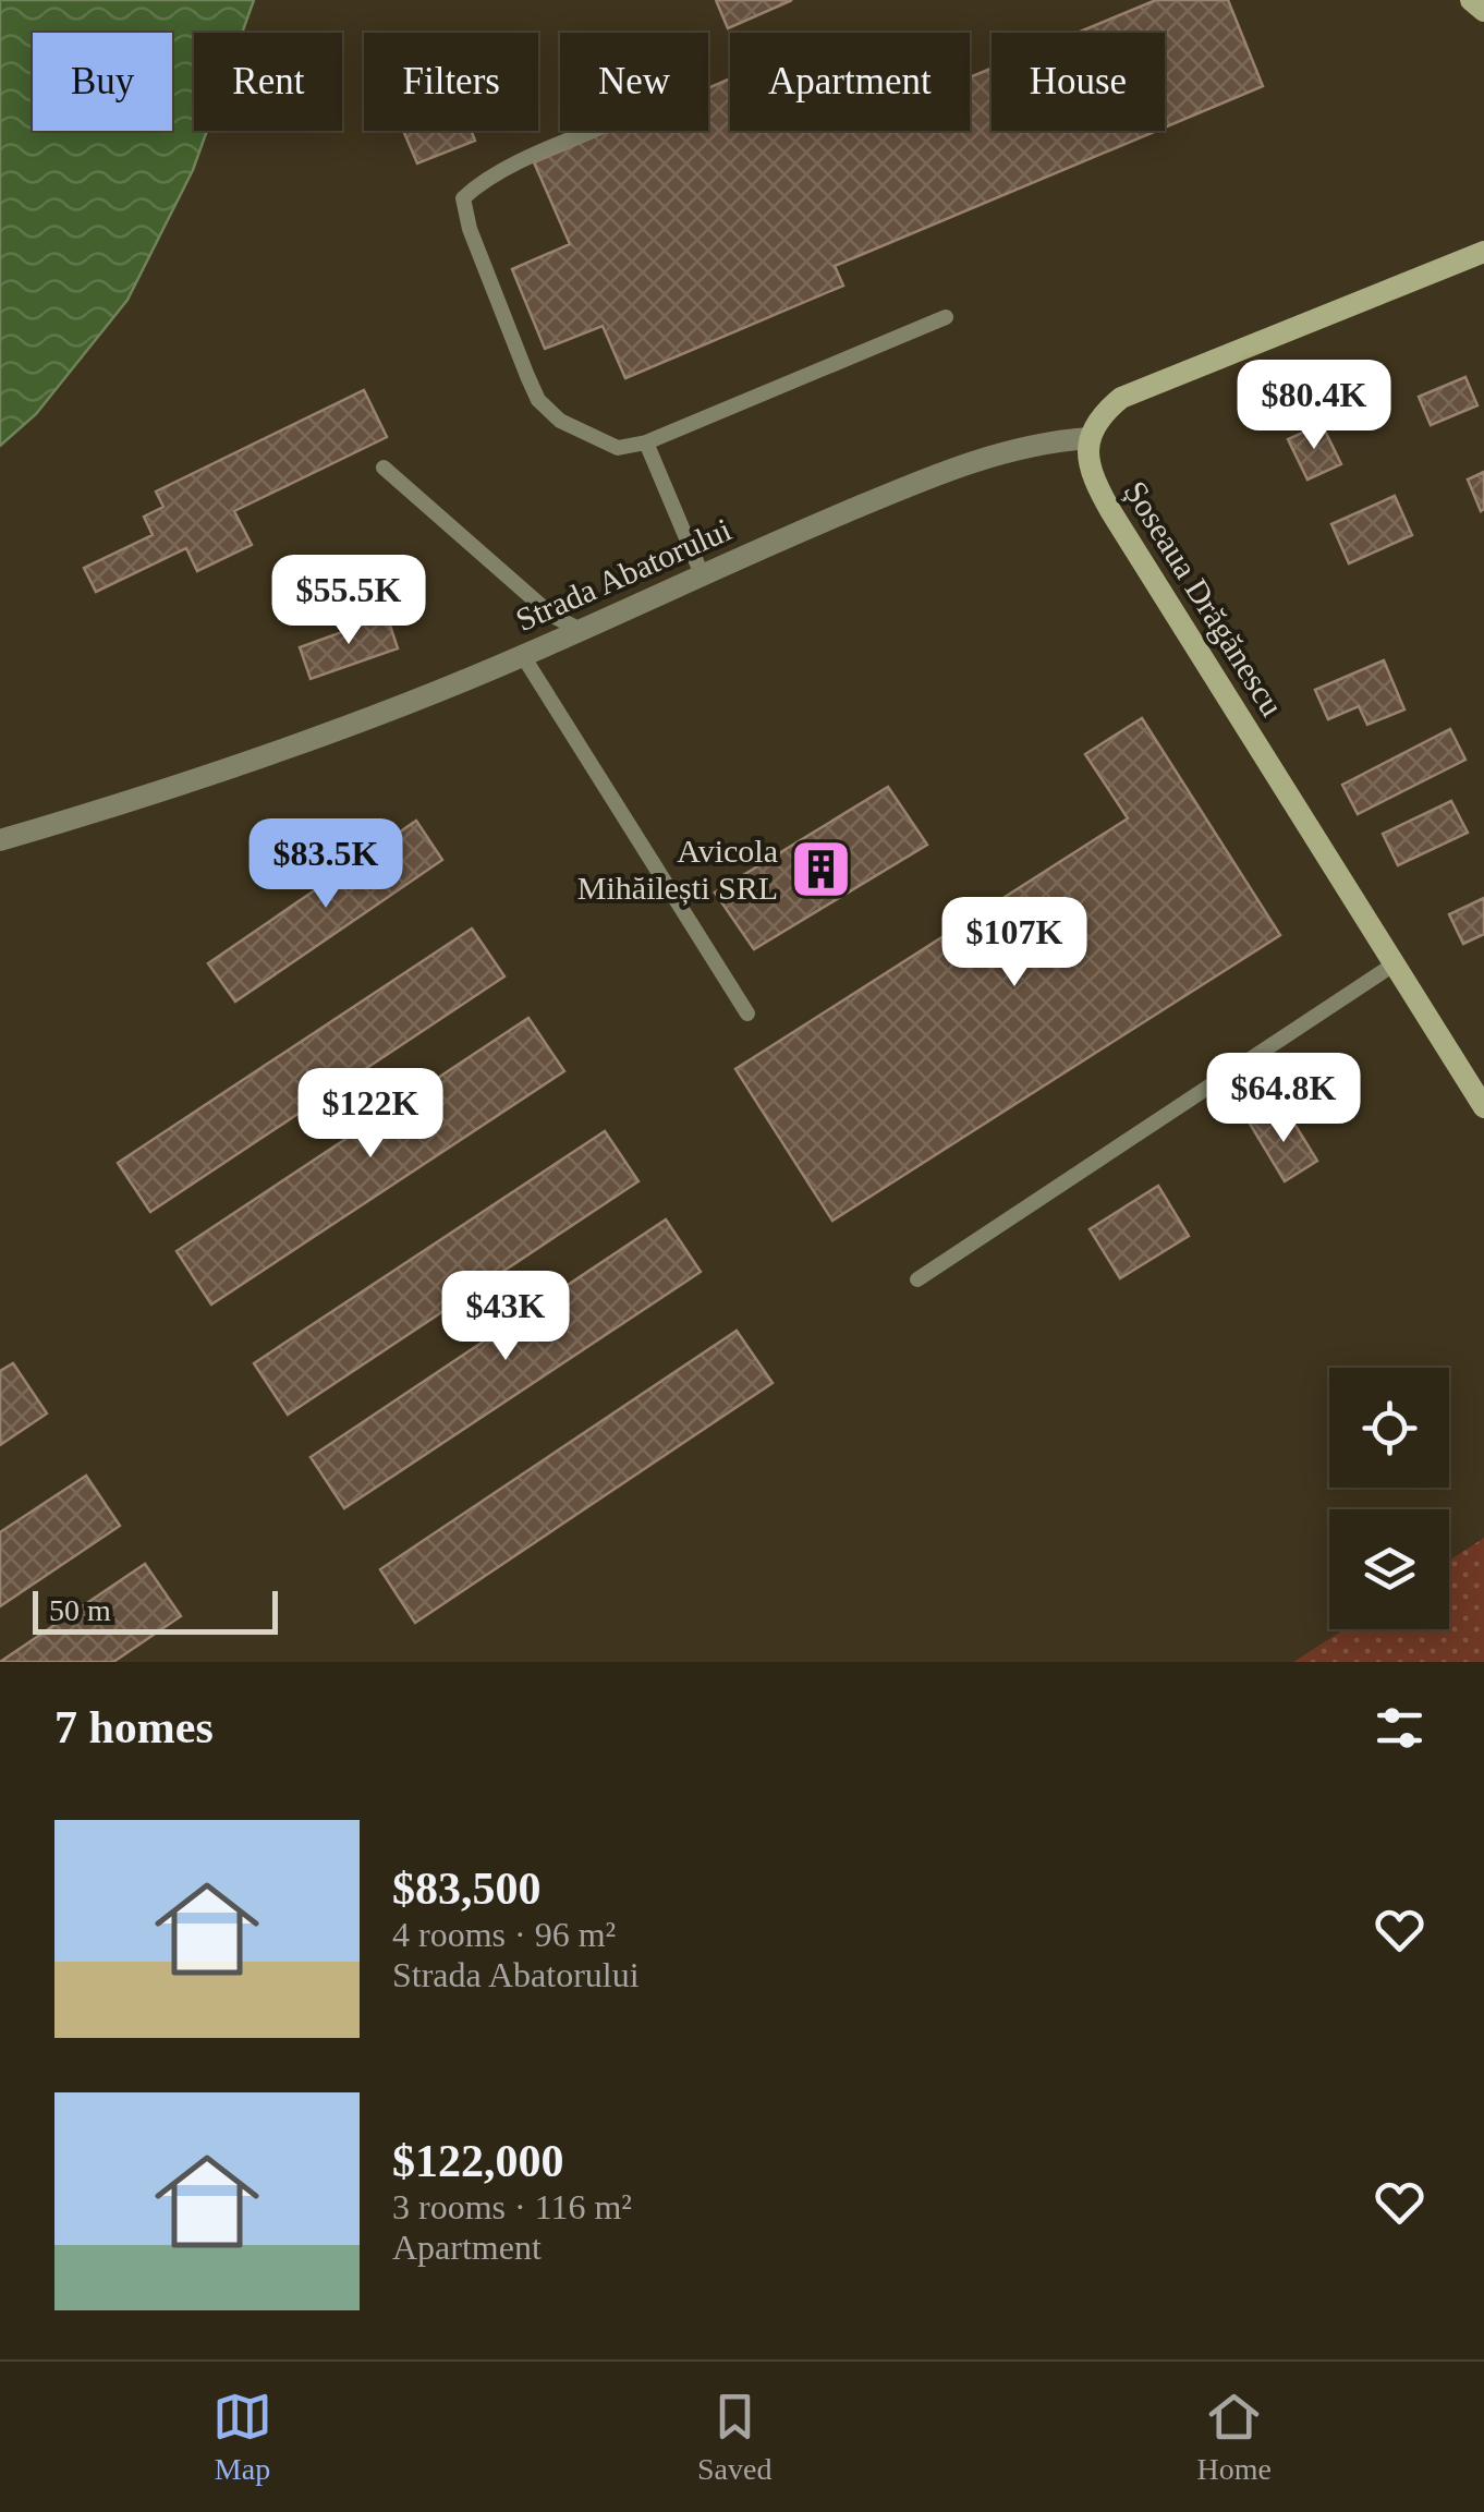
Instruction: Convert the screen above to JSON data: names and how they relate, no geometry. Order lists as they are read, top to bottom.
{
  "streets": {
    "main road": ["Șoseaua Drăgănescu"],
    "street": ["Strada Abatorului"]
  },
  "crossings": [
    ["Strada Abatorului", "Șoseaua Drăgănescu"]
  ],
  "places": {
    "building": ["Avicola Mihăilești SRL"]
  },
  "scale_bar": "50 m",
  "page": {
    "chip": [
      "Buy",
      "Rent",
      "Filters",
      "New",
      "Apartment",
      "House"
    ],
    "price": [
      "$80.4K",
      "$55.5K",
      "$83.5K",
      "$107K",
      "$64.8K",
      "$122K",
      "$43K"
    ],
    "scale": "50 m",
    "heading": "7 homes",
    "list": [
      {
        "name": "$83,500",
        "note": "4 rooms · 96 m² · Strada Abatorului"
      },
      {
        "name": "$122,000",
        "note": "3 rooms · 116 m² · Apartment"
      }
    ],
    "tabs": ["Map", "Saved", "Home"]
  }
}
